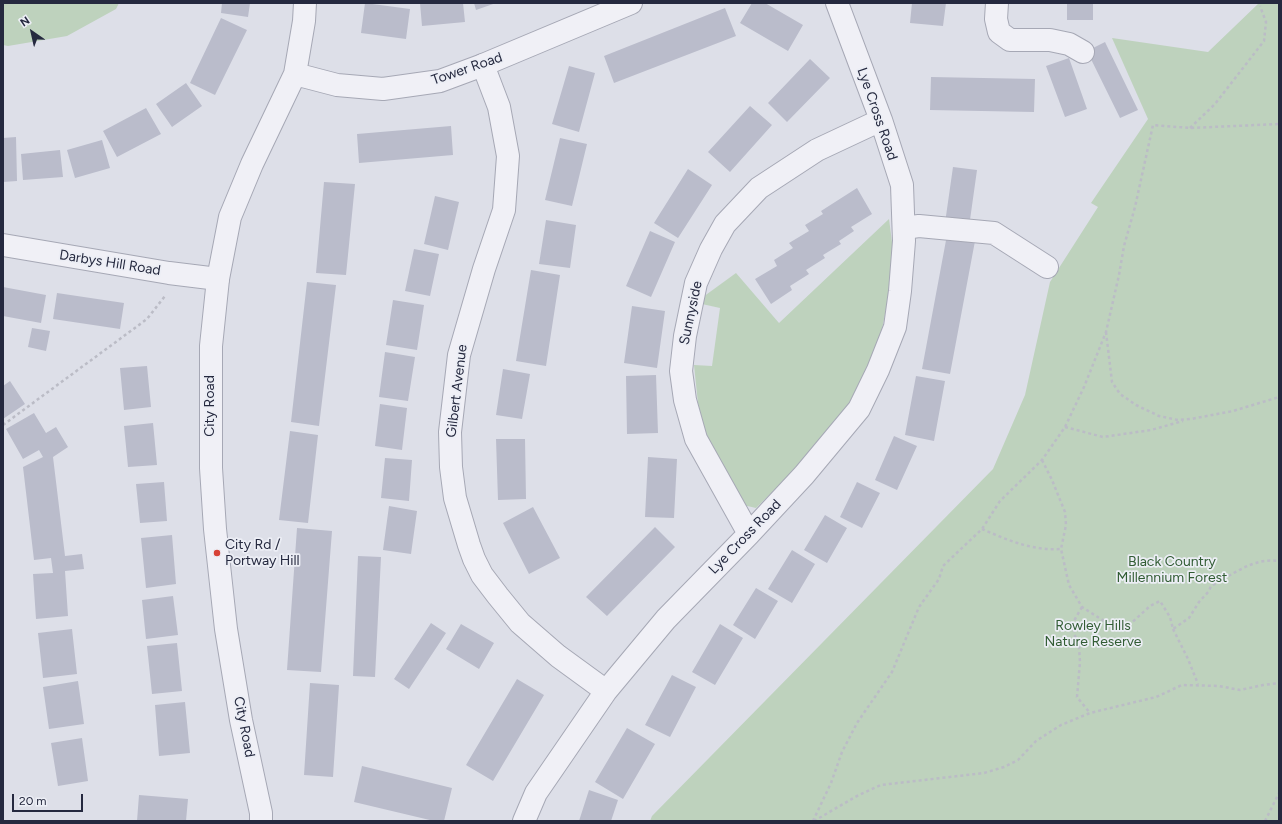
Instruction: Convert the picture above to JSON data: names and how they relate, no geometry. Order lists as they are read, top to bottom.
{
  "streets": {
    "street": [
      "Tower Road",
      "Lye Cross Road",
      "Darbys Hill Road",
      "Sunnyside",
      "Gilbert Avenue",
      "City Road"
    ]
  },
  "crossings": [
    ["Tower Road", "Gilbert Avenue"],
    ["Tower Road", "City Road"],
    ["Lye Cross Road", "Sunnyside"],
    ["Lye Cross Road", "Gilbert Avenue"],
    ["Darbys Hill Road", "City Road"]
  ],
  "parks": ["Black Country Millennium Forest", "Rowley Hills Nature Reserve"],
  "places": ["City Rd / Portway Hill"],
  "scale_bar": "20 m",
  "north": "top left"
}
